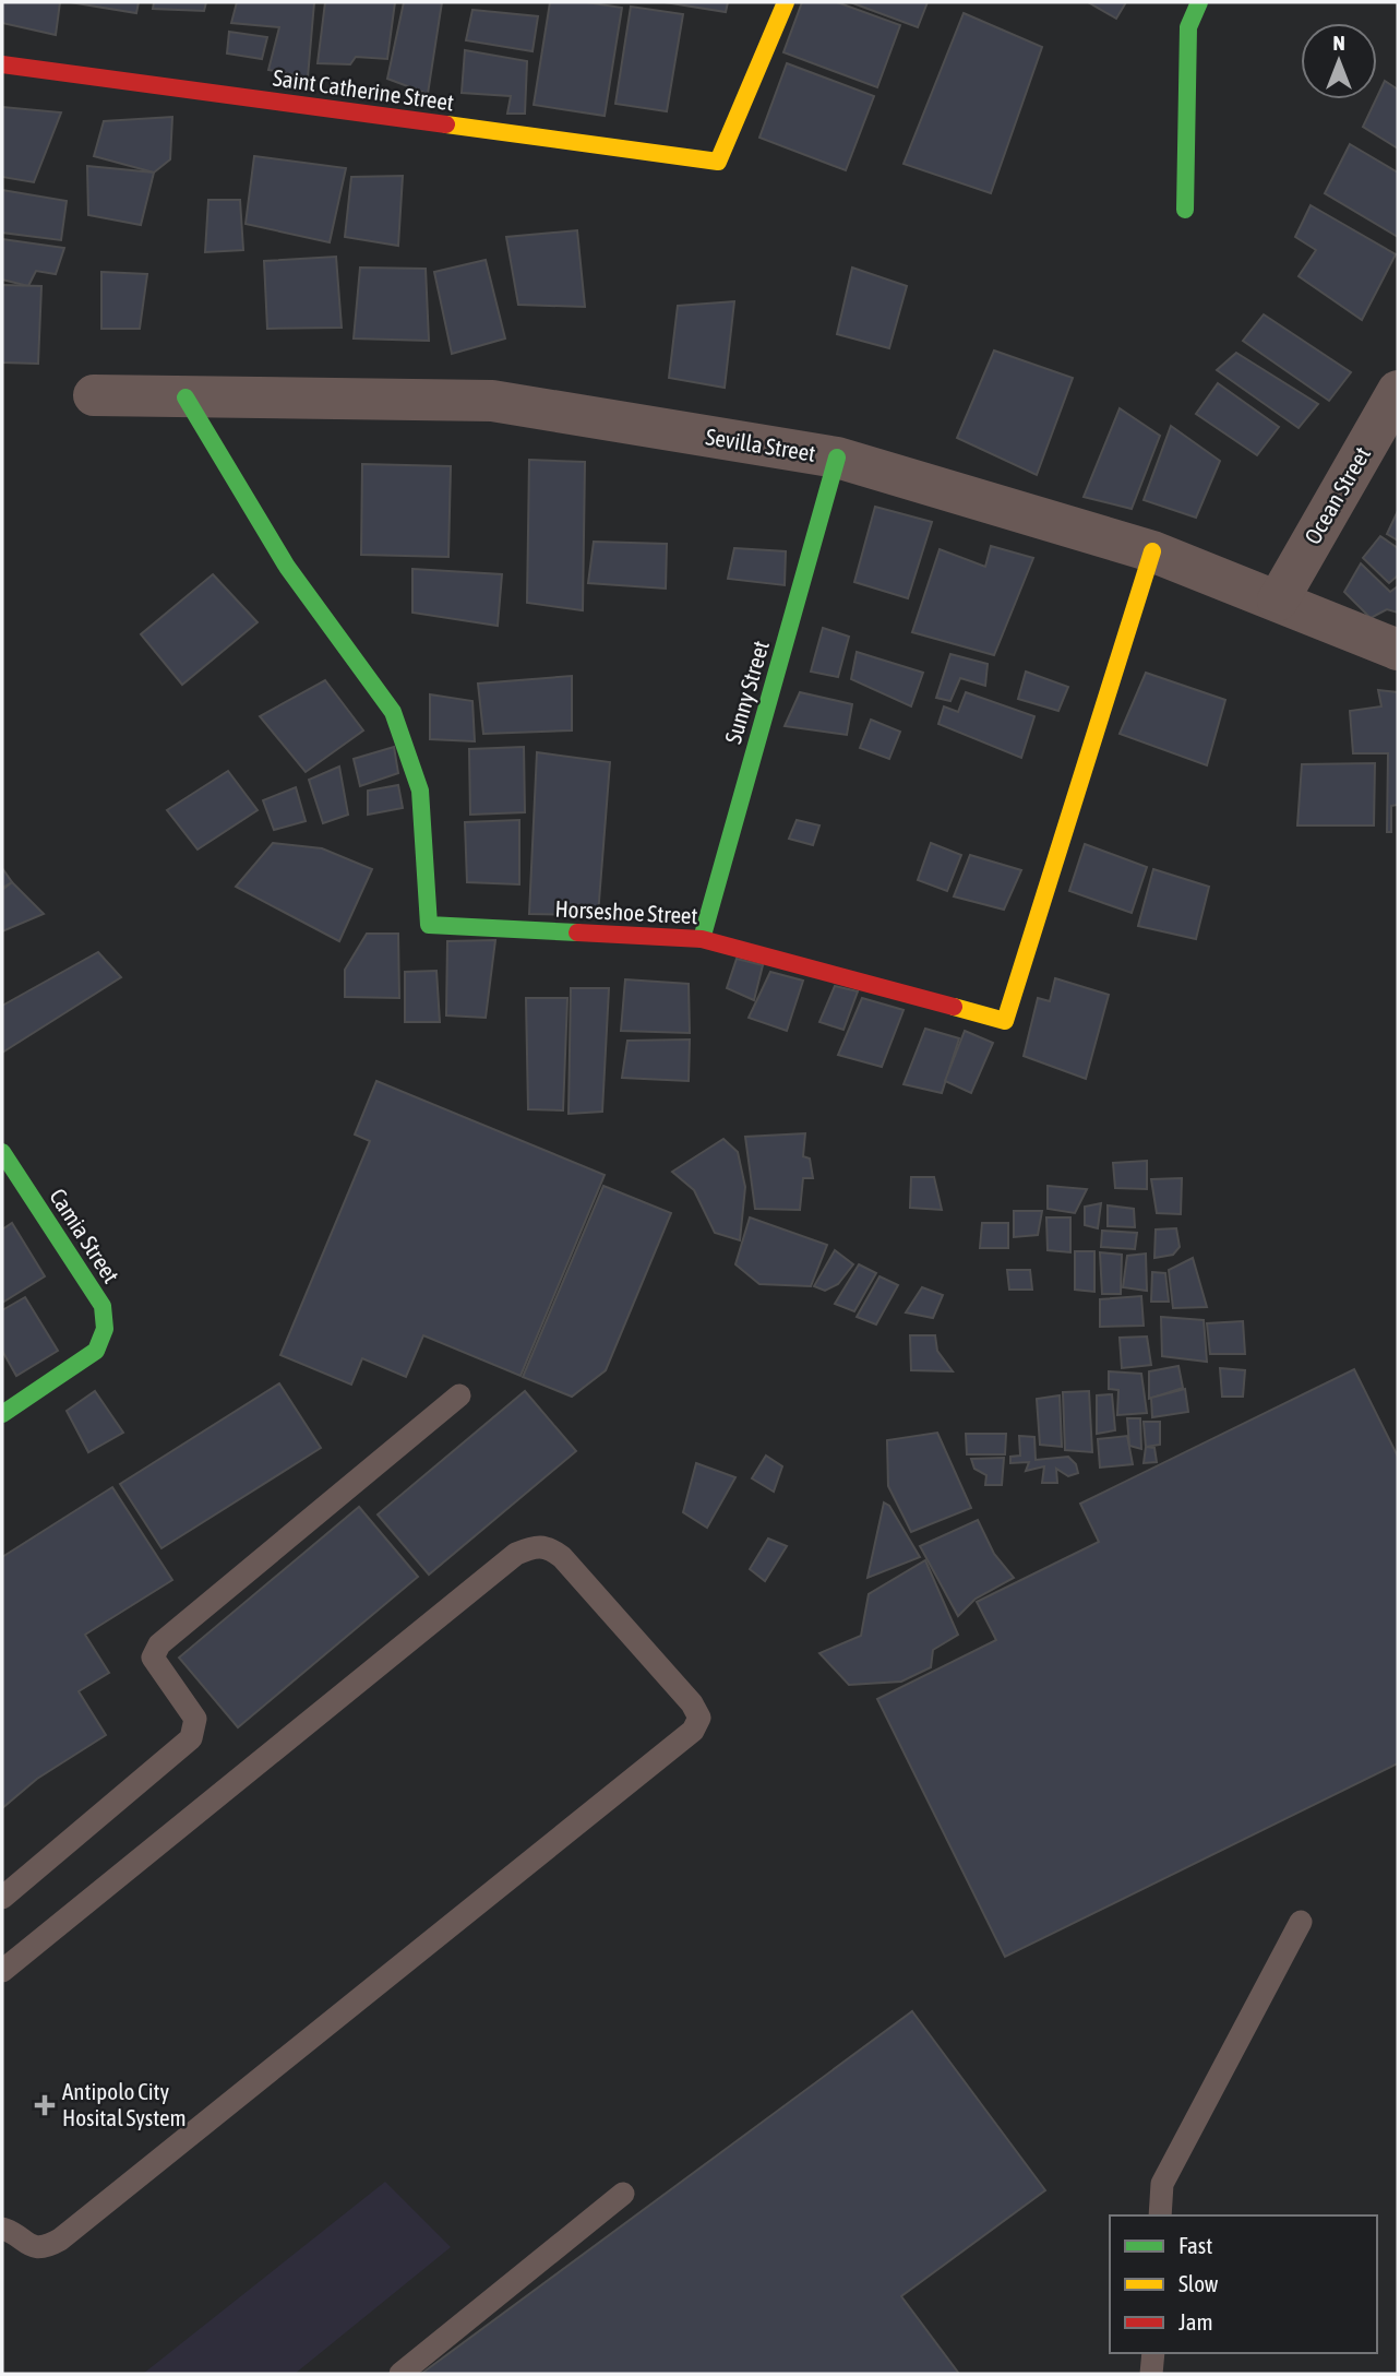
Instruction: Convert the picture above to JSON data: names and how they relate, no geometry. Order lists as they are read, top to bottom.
{
  "streets": {
    "street": [
      "Saint Catherine Street",
      "Sevilla Street",
      "Ocean Street",
      "Sunny Street",
      "Horseshoe Street",
      "Camia Street"
    ]
  },
  "crossings": [
    ["Sevilla Street", "Ocean Street"],
    ["Sevilla Street", "Sunny Street"],
    ["Sevilla Street", "Horseshoe Street"],
    ["Sunny Street", "Horseshoe Street"]
  ],
  "places": {
    "health": ["Antipolo City Hosital System"]
  },
  "legend": ["Fast", "Slow", "Jam"],
  "north": "top"
}
